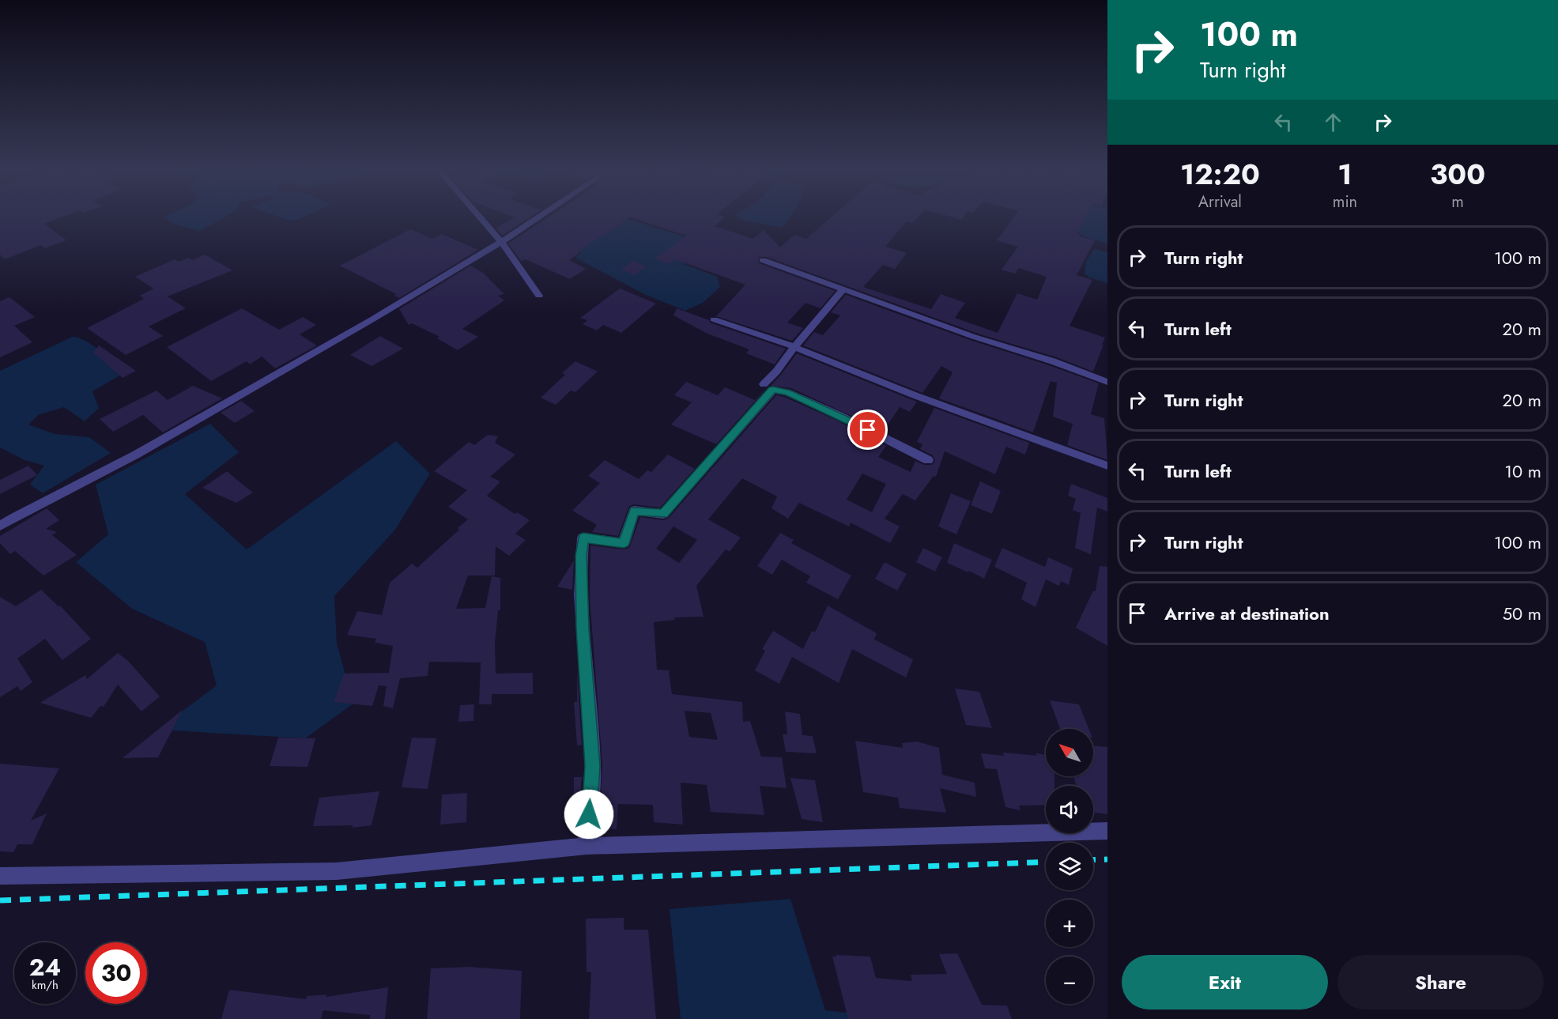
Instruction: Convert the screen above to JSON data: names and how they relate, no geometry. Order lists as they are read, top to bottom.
{
  "north": "top left",
  "page": {
    "turn": ["100 m", "Turn right"],
    "eta": [
      "12:20",
      "Arrival",
      "1",
      "min",
      "300",
      "m"
    ],
    "list": [
      {
        "name": "Turn right",
        "value": "100 m"
      },
      {
        "name": "Turn left",
        "value": "20 m"
      },
      {
        "name": "Turn right",
        "value": "20 m"
      },
      {
        "name": "Turn left",
        "value": "10 m"
      },
      {
        "name": "Turn right",
        "value": "100 m"
      },
      {
        "name": "Arrive at destination",
        "value": "50 m"
      }
    ],
    "map_buttons": ["+", "−"],
    "speed": "24 km/h",
    "limit": "30",
    "buttons": ["Exit", "Share"]
  }
}
